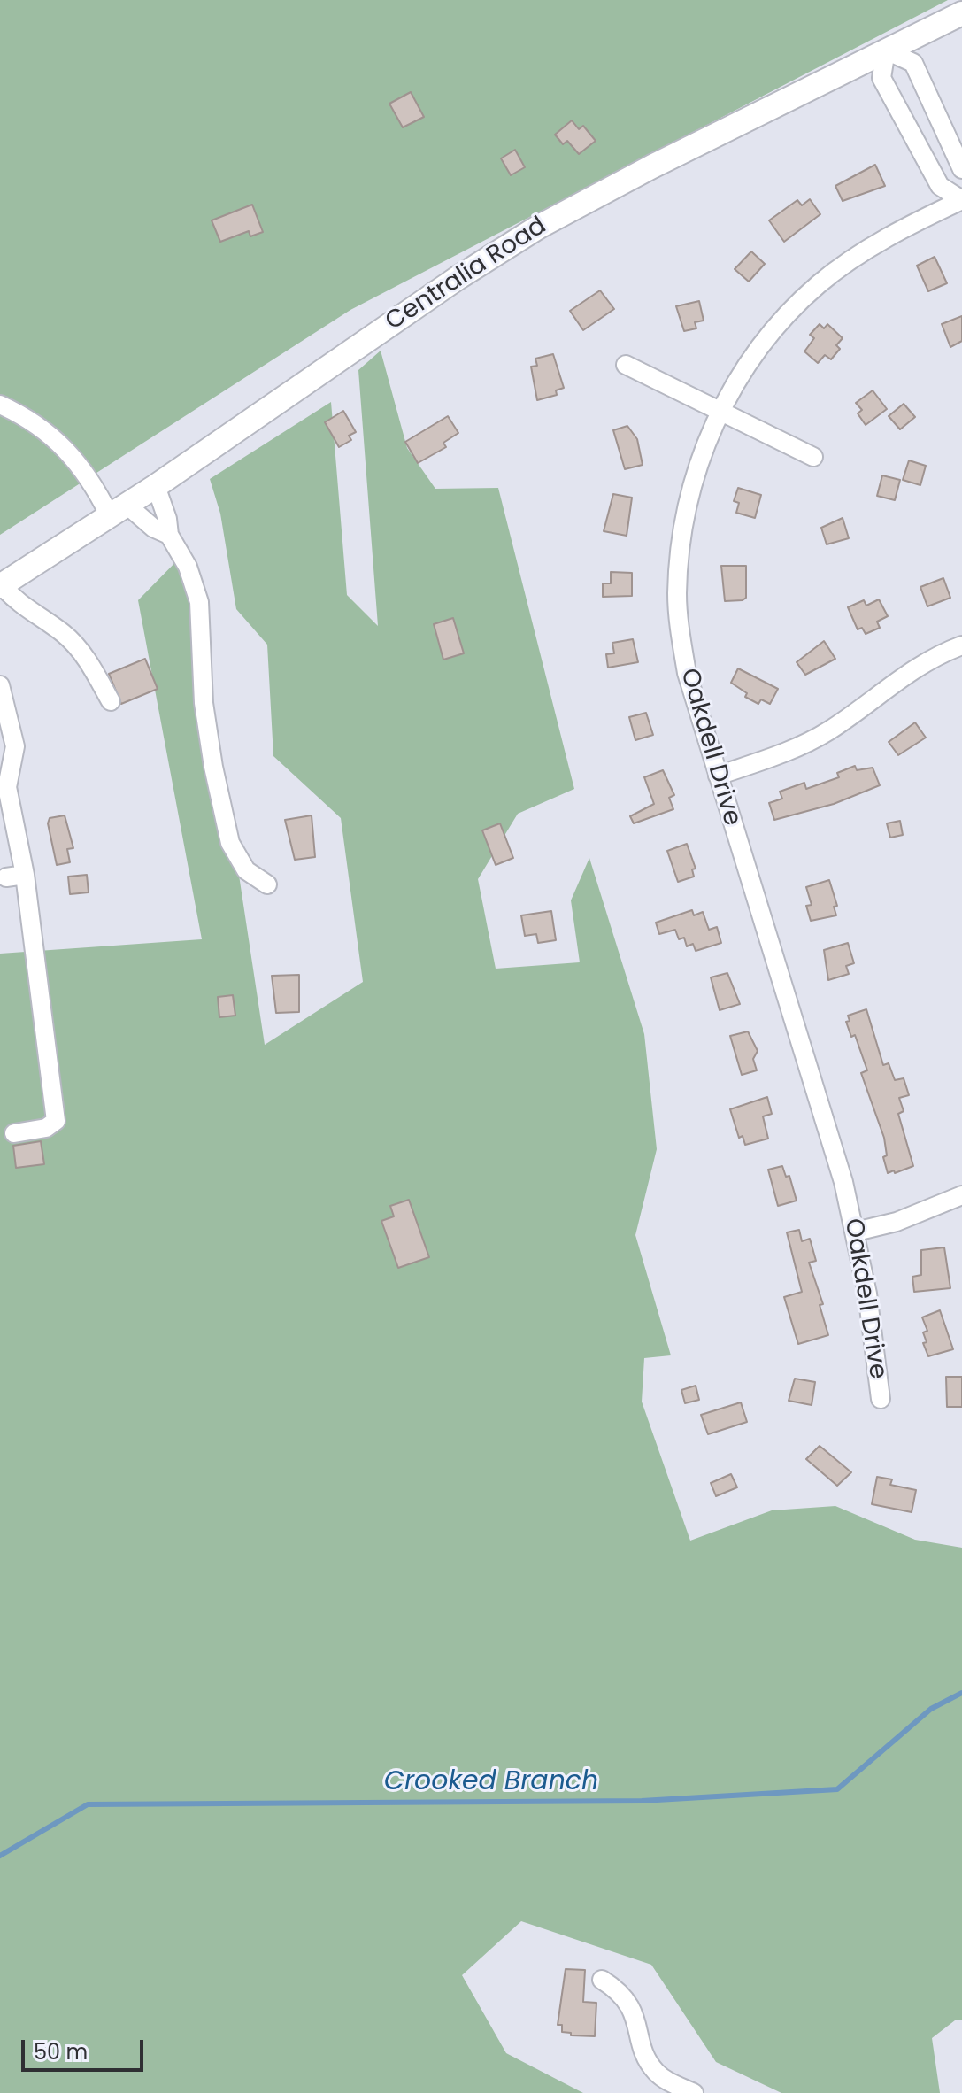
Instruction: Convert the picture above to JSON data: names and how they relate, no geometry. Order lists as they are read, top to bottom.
{
  "streets": {
    "main road": ["Centralia Road"],
    "street": ["Oakdell Drive"]
  },
  "water": ["Crooked Branch"],
  "scale_bar": "50 m"
}
